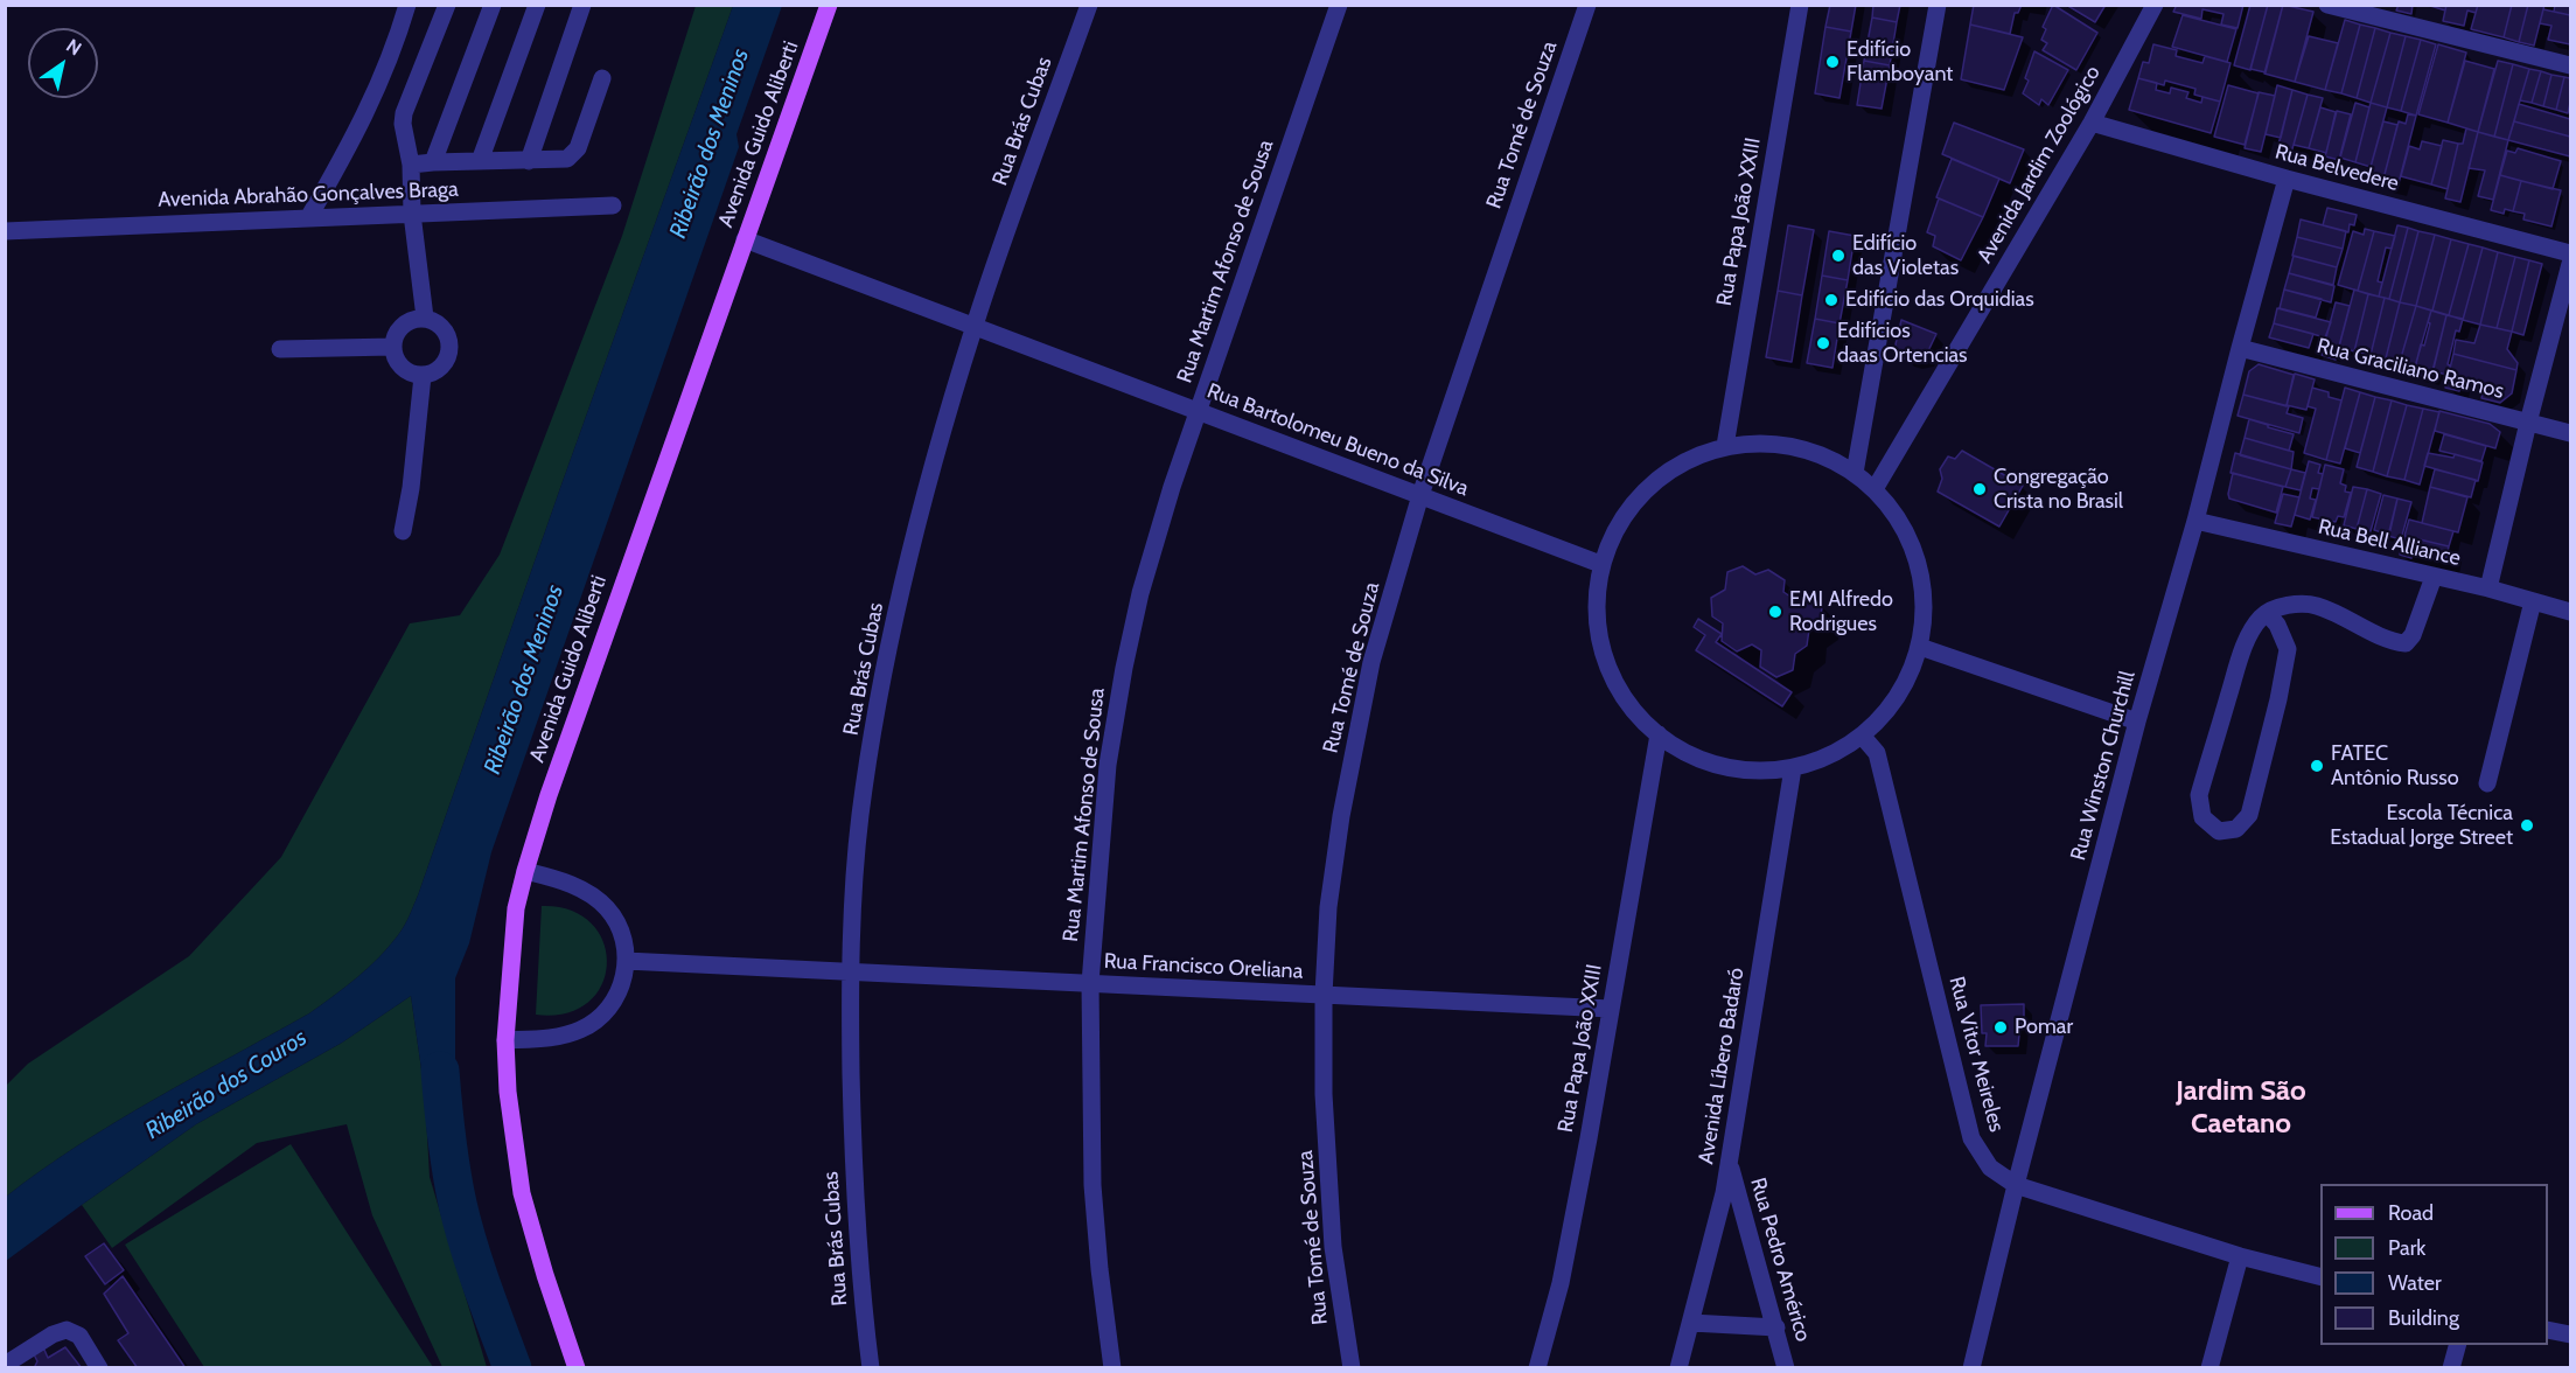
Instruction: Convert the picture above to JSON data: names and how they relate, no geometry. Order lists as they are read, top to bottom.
{
  "streets": {
    "main road": ["Avenida Guido Aliberti"],
    "street": [
      "Rua Brás Cubas",
      "Rua Tomé de Souza",
      "Avenida Jardim Zoológico",
      "Rua Belvedere",
      "Avenida Abrahão Gonçalves Braga",
      "Rua Papa João XXIII",
      "Rua Martim Afonso de Sousa",
      "Rua Graciliano Ramos",
      "Rua Bartolomeu Bueno da Silva",
      "Rua Bell Alliance",
      "Rua Winston Churchill",
      "Rua Francisco Oreliana",
      "Rua Vitor Meireles",
      "Avenida Líbero Badaró",
      "Rua Pedro Américo"
    ]
  },
  "crossings": [
    ["Rua Brás Cubas", "Rua Bartolomeu Bueno da Silva"],
    ["Rua Brás Cubas", "Rua Francisco Oreliana"],
    ["Rua Tomé de Souza", "Rua Bartolomeu Bueno da Silva"],
    ["Rua Tomé de Souza", "Rua Francisco Oreliana"],
    ["Avenida Guido Aliberti", "Rua Bartolomeu Bueno da Silva"],
    ["Avenida Jardim Zoológico", "Rua Belvedere"],
    ["Rua Belvedere", "Rua Winston Churchill"],
    ["Rua Papa João XXIII", "Rua Francisco Oreliana"],
    ["Rua Martim Afonso de Sousa", "Rua Bartolomeu Bueno da Silva"],
    ["Rua Martim Afonso de Sousa", "Rua Francisco Oreliana"],
    ["Rua Graciliano Ramos", "Rua Winston Churchill"],
    ["Rua Bell Alliance", "Rua Winston Churchill"],
    ["Rua Winston Churchill", "Rua Vitor Meireles"],
    ["Avenida Líbero Badaró", "Rua Pedro Américo"]
  ],
  "districts": ["Jardim São Caetano"],
  "water": ["Ribeirão dos Meninos", "Ribeirão dos Couros"],
  "places": [
    "Edifício Flamboyant",
    "Edifício das Violetas",
    "Edifício das Orquidias",
    "Edifícios daas Ortencias",
    "Congregação Crista no Brasil",
    "EMI Alfredo Rodrigues",
    "FATEC Antônio Russo",
    "Escola Técnica Estadual Jorge Street",
    "Pomar"
  ],
  "legend": [
    "Road",
    "Park",
    "Water",
    "Building"
  ],
  "north": "top right"
}
